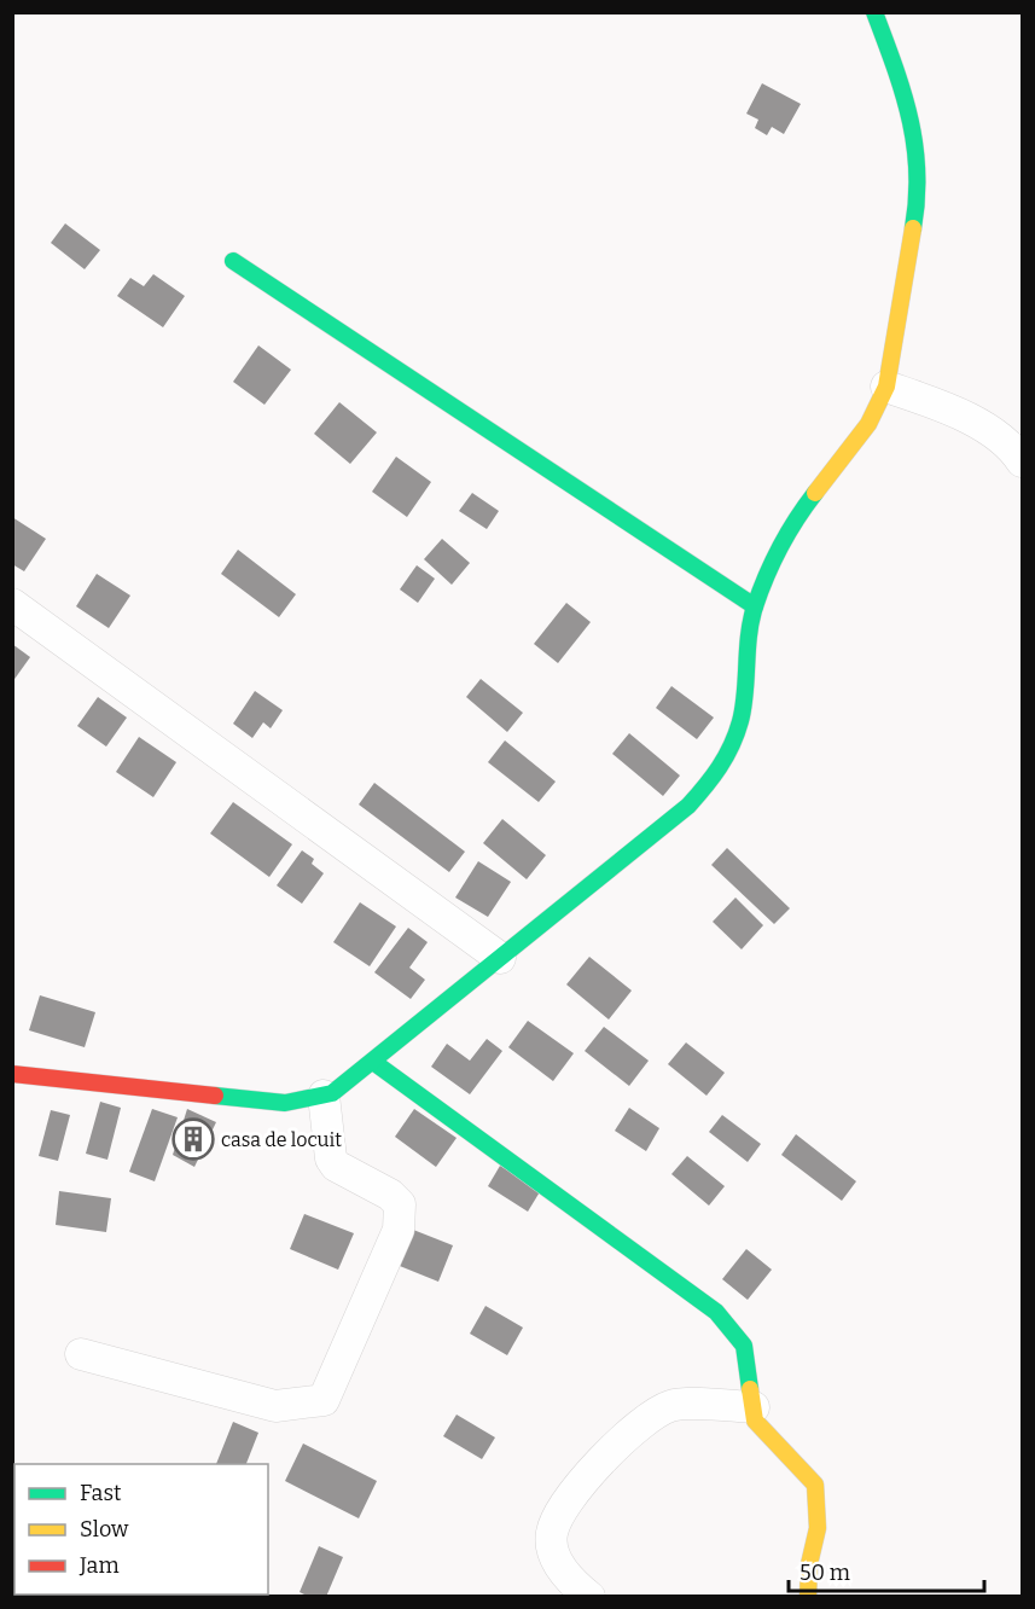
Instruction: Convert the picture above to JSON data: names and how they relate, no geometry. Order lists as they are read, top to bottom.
{
  "places": {
    "building": ["casa de locuit"]
  },
  "legend": ["Fast", "Slow", "Jam"],
  "scale_bar": "50 m"
}
